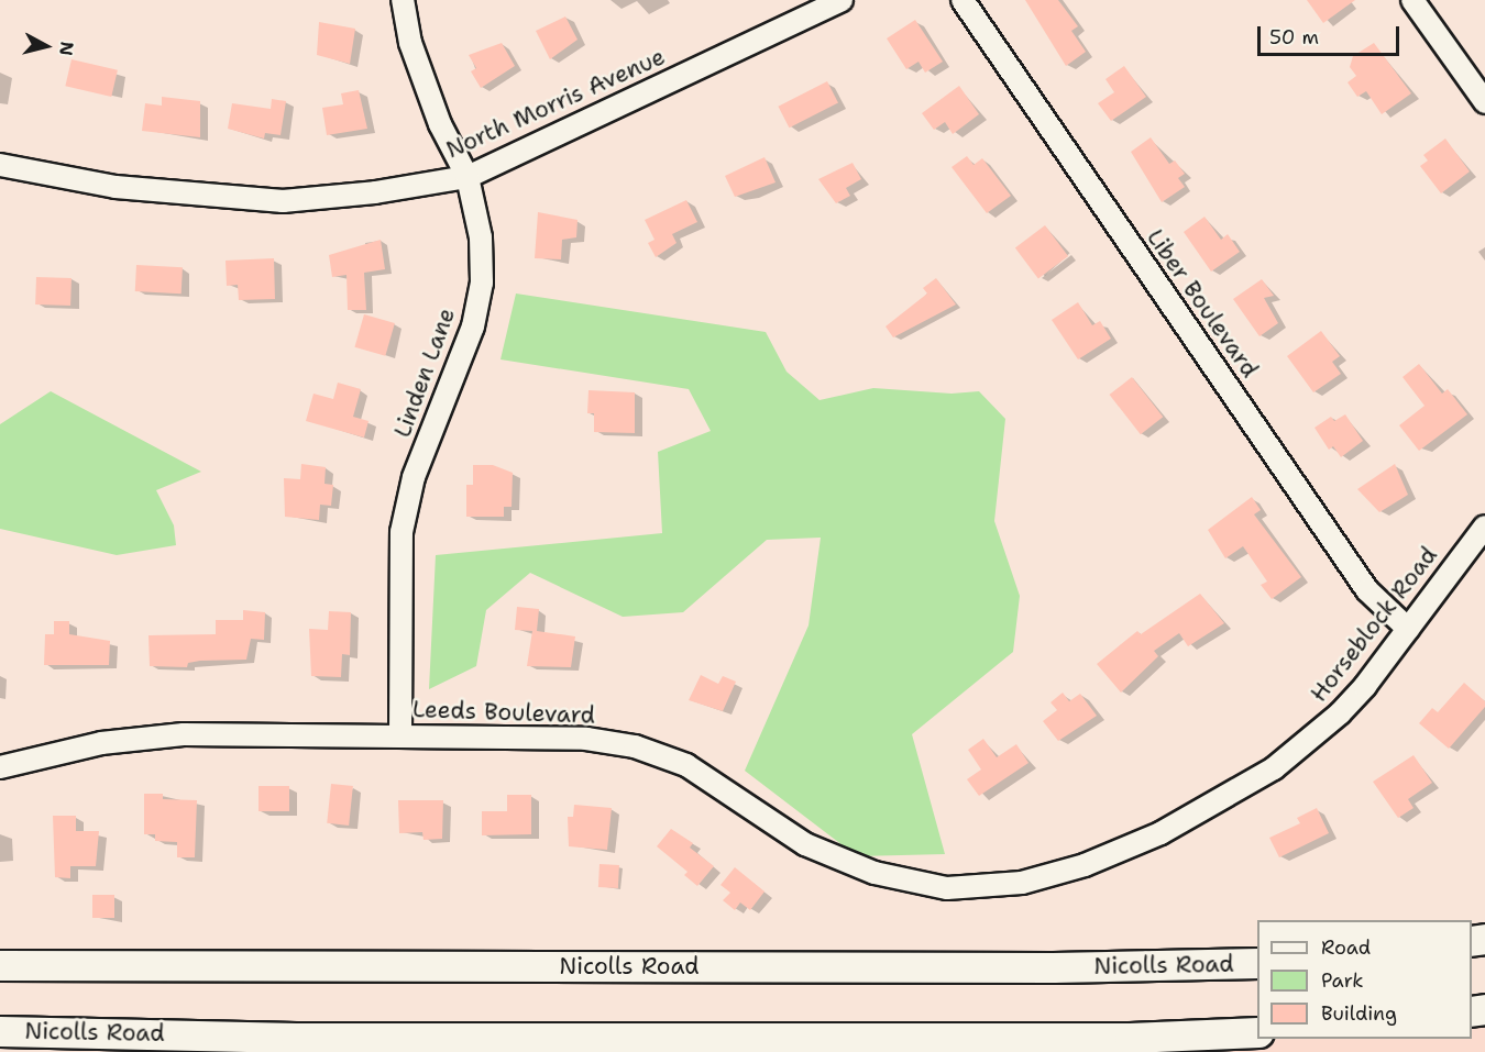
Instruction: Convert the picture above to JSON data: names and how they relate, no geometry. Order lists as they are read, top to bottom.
{
  "streets": {
    "highway": ["Nicolls Road"],
    "street": [
      "North Morris Avenue",
      "Liber Boulevard",
      "Linden Lane",
      "Horseblock Road",
      "Leeds Boulevard"
    ]
  },
  "crossings": [
    ["North Morris Avenue", "Linden Lane"],
    ["Liber Boulevard", "Horseblock Road"],
    ["Linden Lane", "Leeds Boulevard"],
    ["Horseblock Road", "Leeds Boulevard"]
  ],
  "legend": ["Road", "Park", "Building"],
  "scale_bar": "50 m",
  "north": "right"
}
